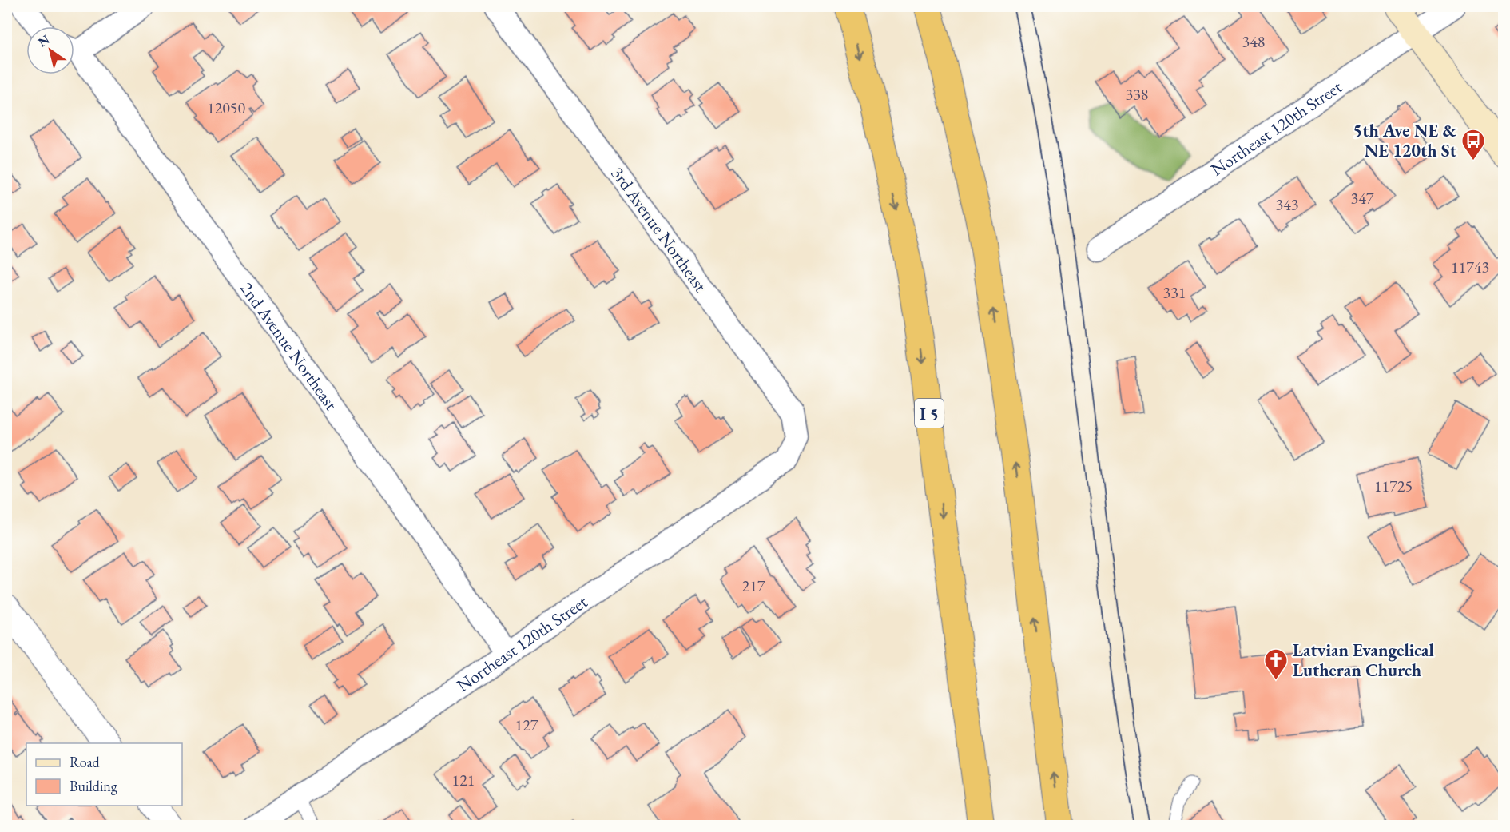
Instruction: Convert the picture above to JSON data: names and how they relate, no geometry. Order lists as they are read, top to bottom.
{
  "streets": {
    "highway": ["I 5"],
    "street": ["Northeast 120th Street", "3rd Avenue Northeast", "2nd Avenue Northeast"]
  },
  "crossings": [
    ["Northeast 120th Street", "3rd Avenue Northeast"],
    ["Northeast 120th Street", "2nd Avenue Northeast"]
  ],
  "places": {
    "bus stop": ["5th Ave NE & NE 120th St"],
    "church": ["Latvian Evangelical Lutheran Church"]
  },
  "house_numbers": [
    "348",
    "338",
    "12050",
    "347",
    "343",
    "11743",
    "331",
    "11725",
    "217",
    "127",
    "121"
  ],
  "legend": ["Road", "Building"],
  "north": "top left"
}
